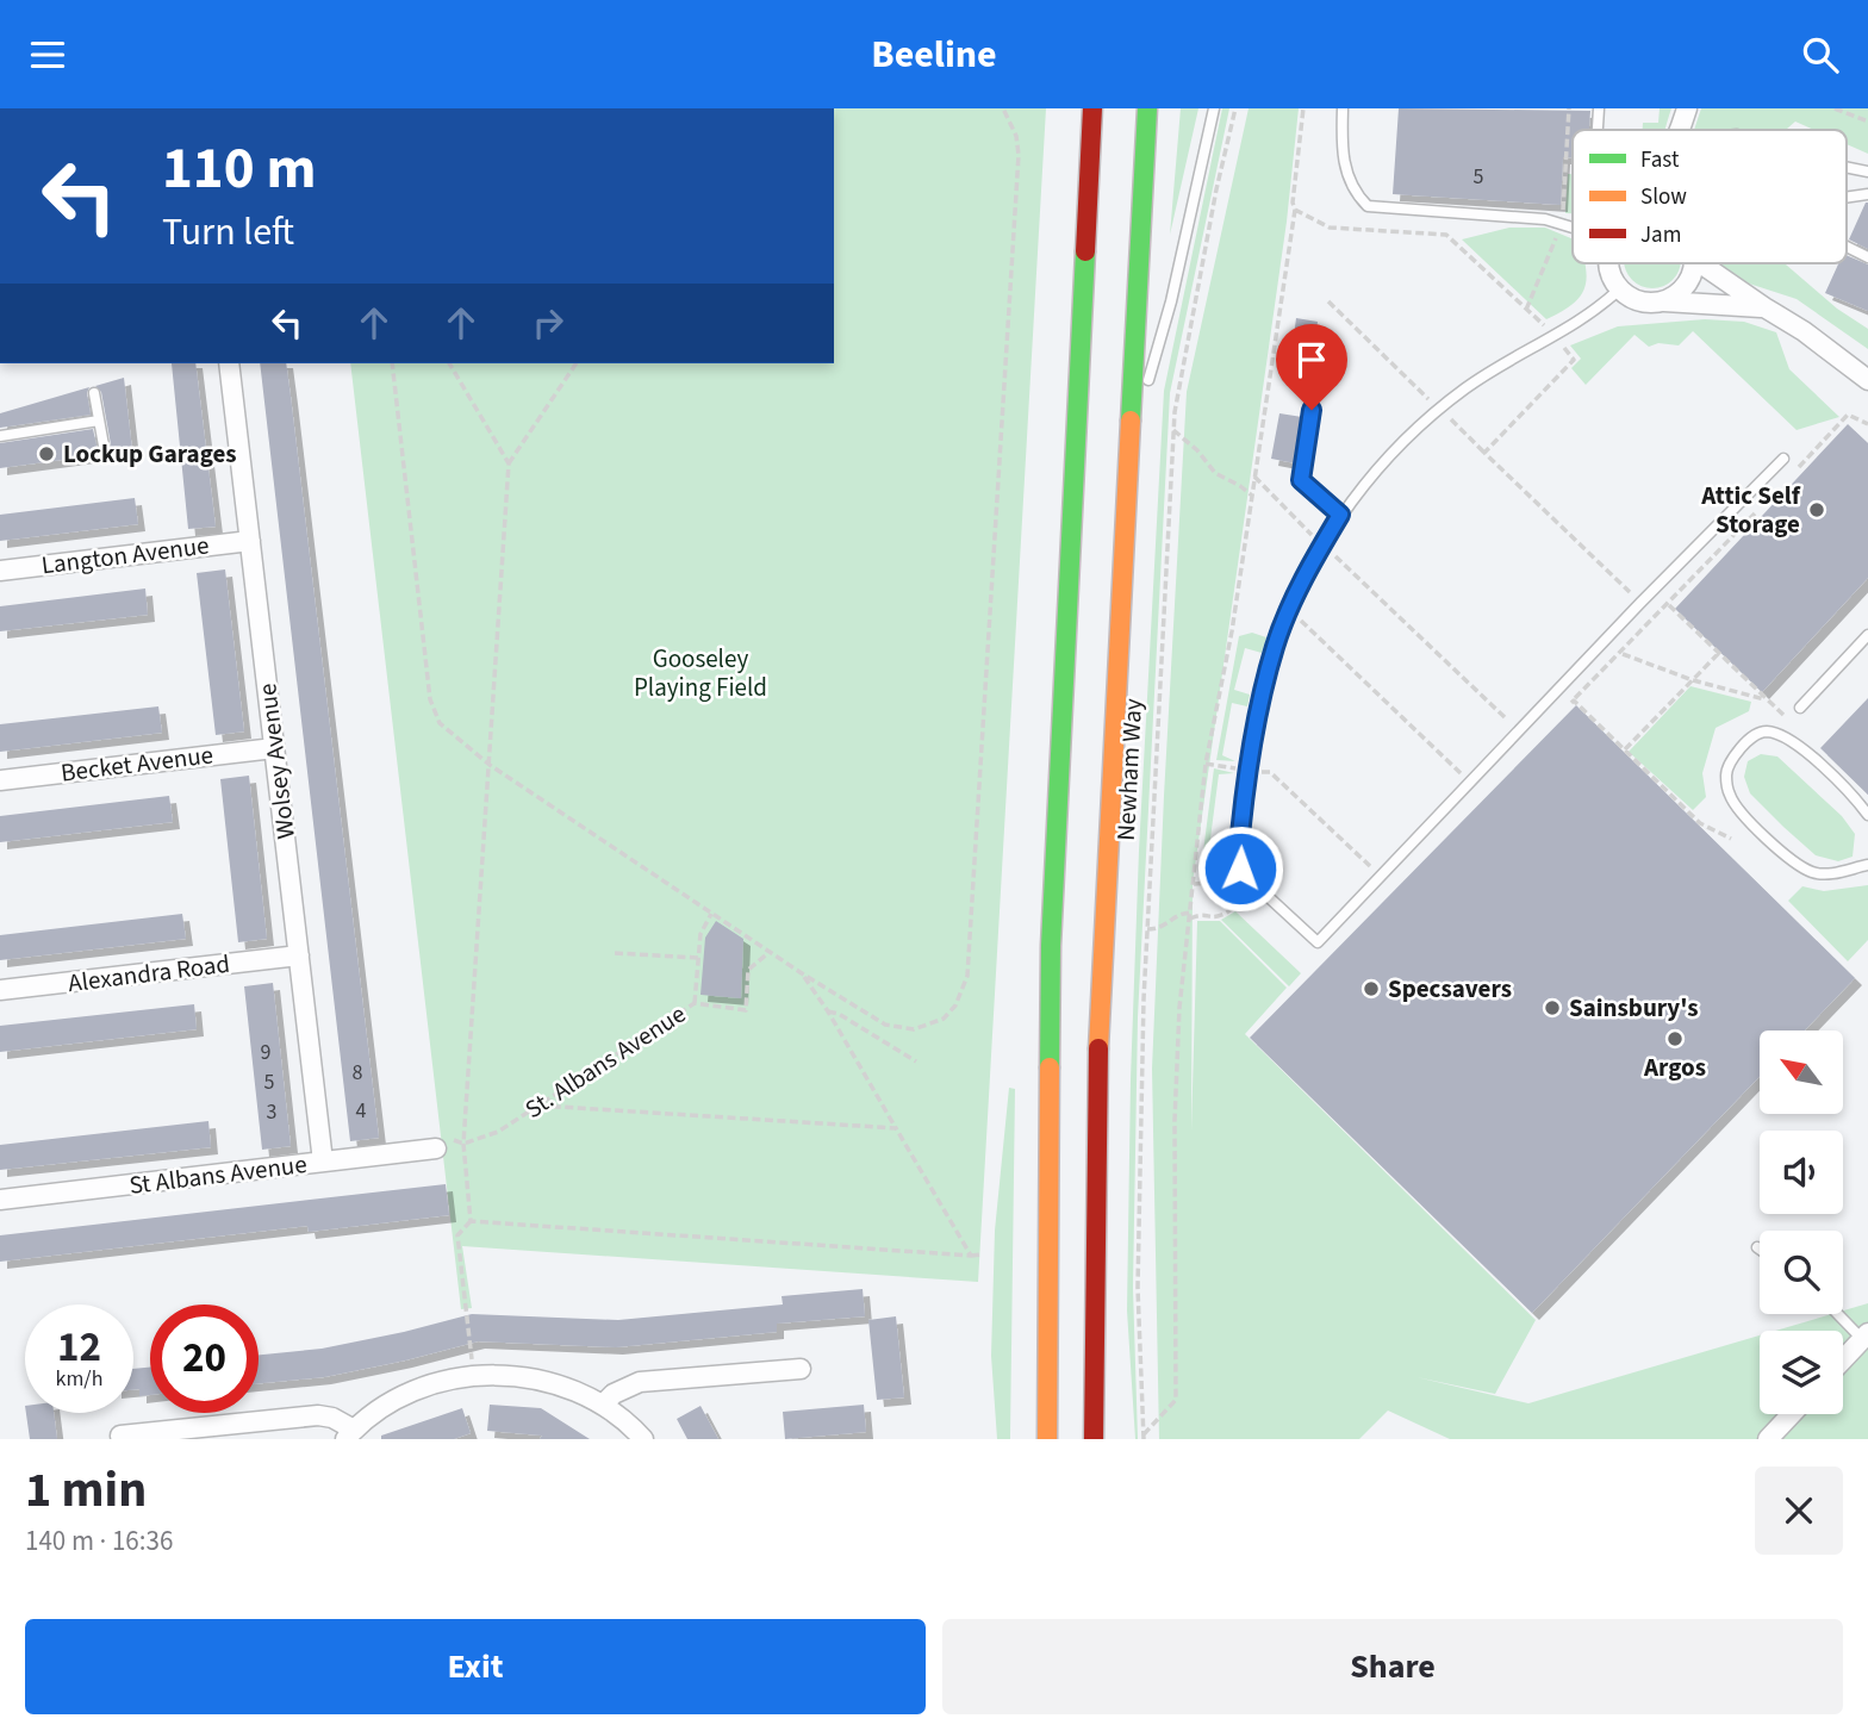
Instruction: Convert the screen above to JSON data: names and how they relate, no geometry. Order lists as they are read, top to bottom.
{
  "streets": {
    "highway": ["Newham Way"],
    "street": [
      "Langton Avenue",
      "Wolsey Avenue",
      "Becket Avenue",
      "Alexandra Road",
      "St Albans Avenue"
    ],
    "path": ["St. Albans Avenue"]
  },
  "crossings": [
    ["Langton Avenue", "Wolsey Avenue"],
    ["Wolsey Avenue", "Becket Avenue"],
    ["Wolsey Avenue", "Alexandra Road"],
    ["Wolsey Avenue", "St Albans Avenue"],
    ["St. Albans Avenue", "St Albans Avenue"]
  ],
  "parks": ["Gooseley Playing Field"],
  "places": [
    "Lockup Garages",
    "Attic Self Storage",
    "Specsavers",
    "Sainsbury's",
    "Argos"
  ],
  "house_numbers": [
    "5",
    "9",
    "8",
    "5",
    "4",
    "3"
  ],
  "legend": ["Fast", "Slow", "Jam"],
  "north": "top left",
  "page": {
    "header": "Beeline",
    "turn": ["110 m", "Turn left"],
    "speed": "12 km/h",
    "limit": "20",
    "heading": ["1 min", "140 m · 16:36"],
    "buttons": ["Exit", "Share"]
  }
}
